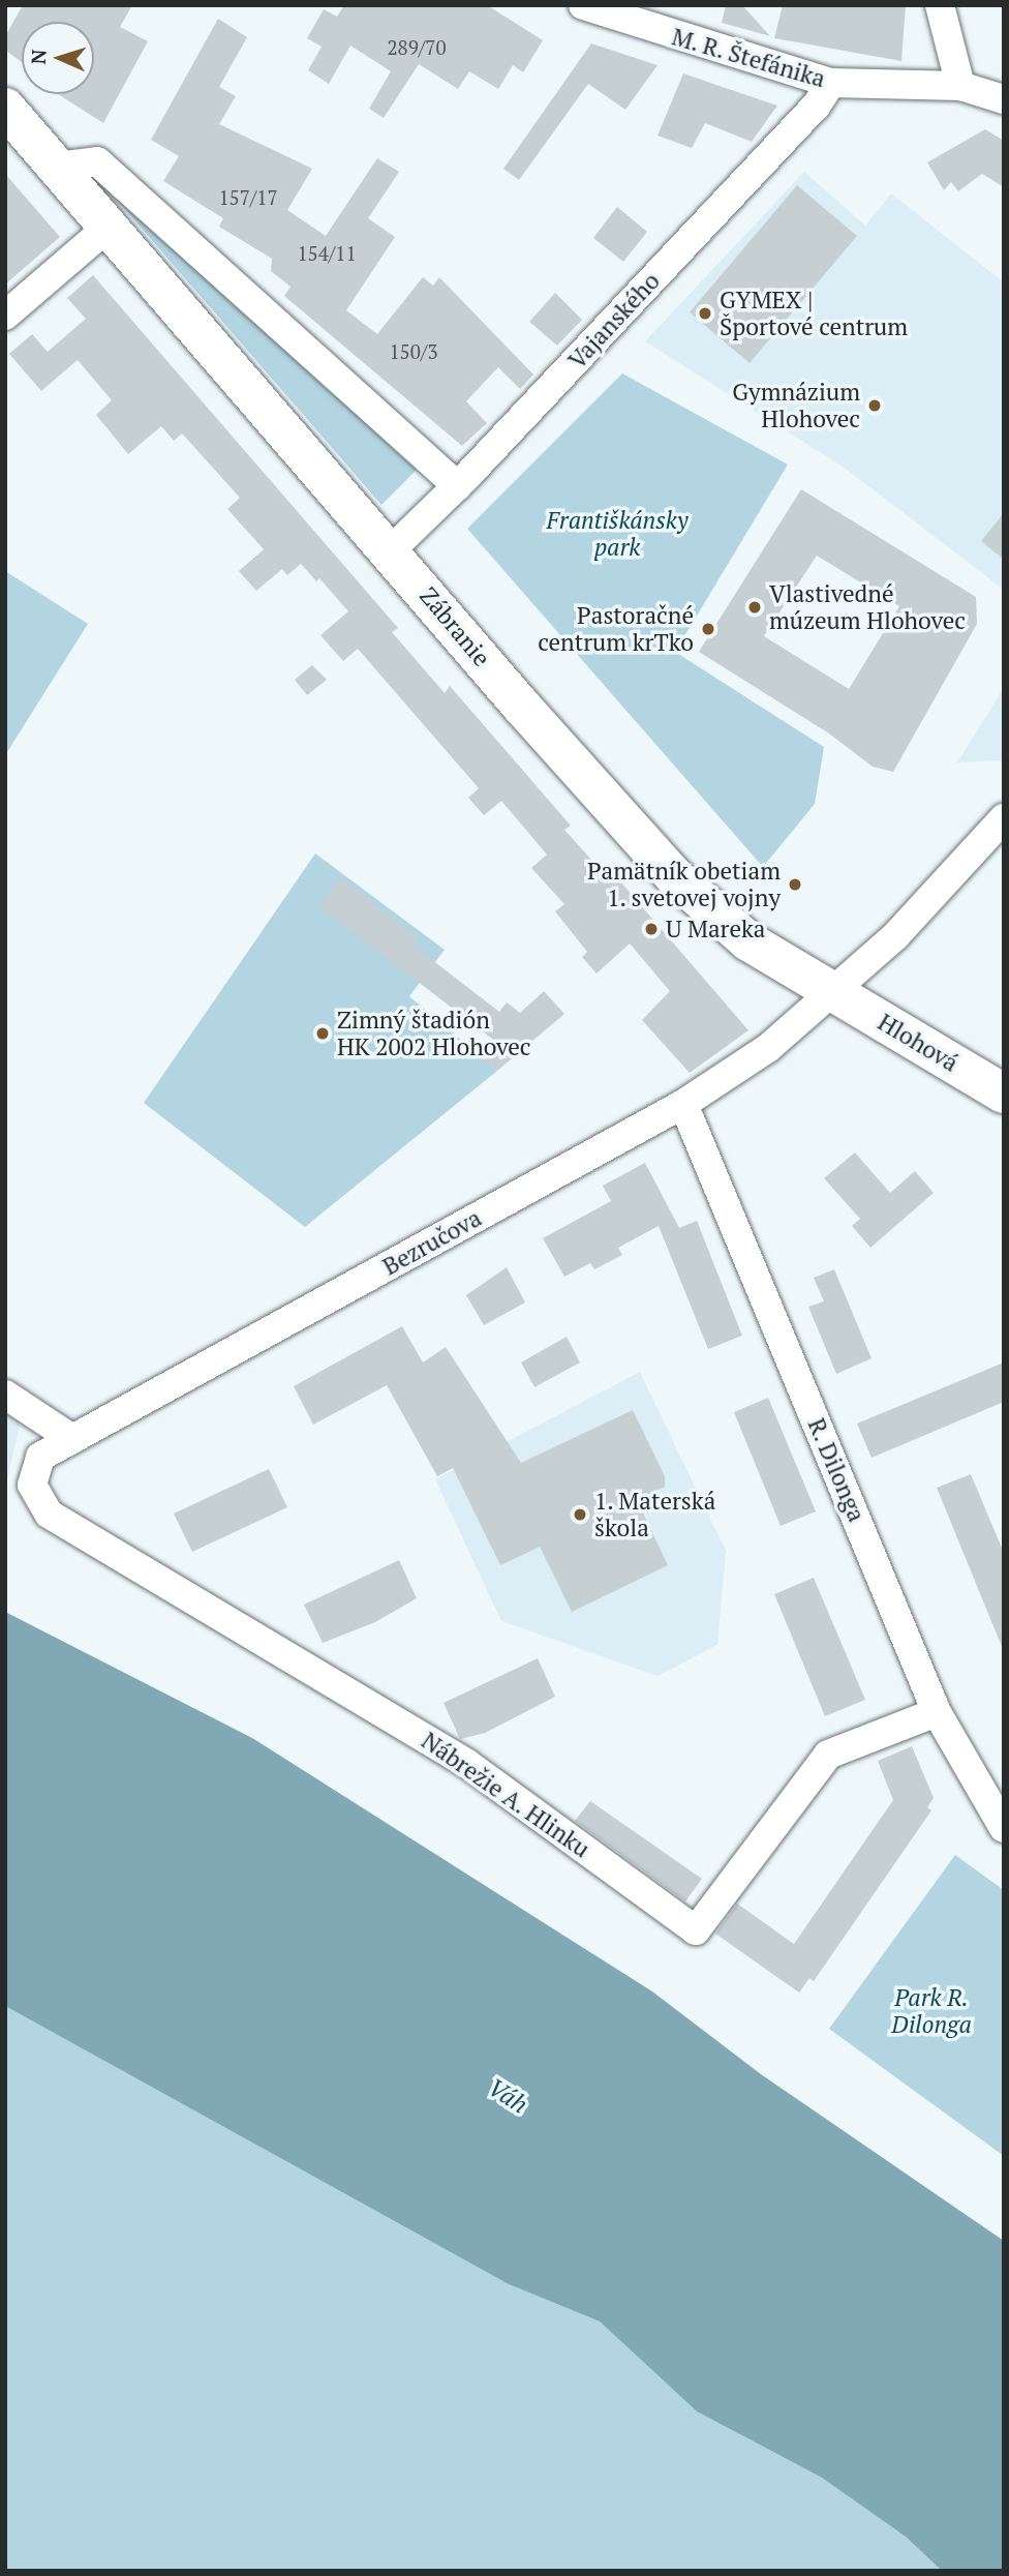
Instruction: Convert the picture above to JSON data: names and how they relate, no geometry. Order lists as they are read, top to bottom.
{
  "streets": {
    "main road": ["Zábranie", "Hlohová"],
    "street": [
      "M. R. Štefánika",
      "Vajanského",
      "Bezručova",
      "R. Dilonga",
      "Nábrežie A. Hlinku"
    ]
  },
  "crossings": [
    ["M. R. Štefánika", "Vajanského"],
    ["Vajanského", "Zábranie"],
    ["Zábranie", "Hlohová"],
    ["Zábranie", "Bezručova"],
    ["Hlohová", "Bezručova"],
    ["Bezručova", "R. Dilonga"],
    ["Bezručova", "Nábrežie A. Hlinku"],
    ["R. Dilonga", "Nábrežie A. Hlinku"]
  ],
  "water": ["Váh"],
  "parks": ["Františkánsky park", "Park R. Dilonga"],
  "places": [
    "GYMEX | Športové centrum",
    "Gymnázium Hlohovec",
    "Vlastivedné múzeum Hlohovec",
    "Pastoračné centrum krTko",
    "Pamätník obetiam 1. svetovej vojny",
    "U Mareka",
    "Zimný štadión HK 2002 Hlohovec",
    "1. Materská škola"
  ],
  "house_numbers": [
    "289/70",
    "157/17",
    "154/11",
    "150/3"
  ],
  "north": "left"
}
